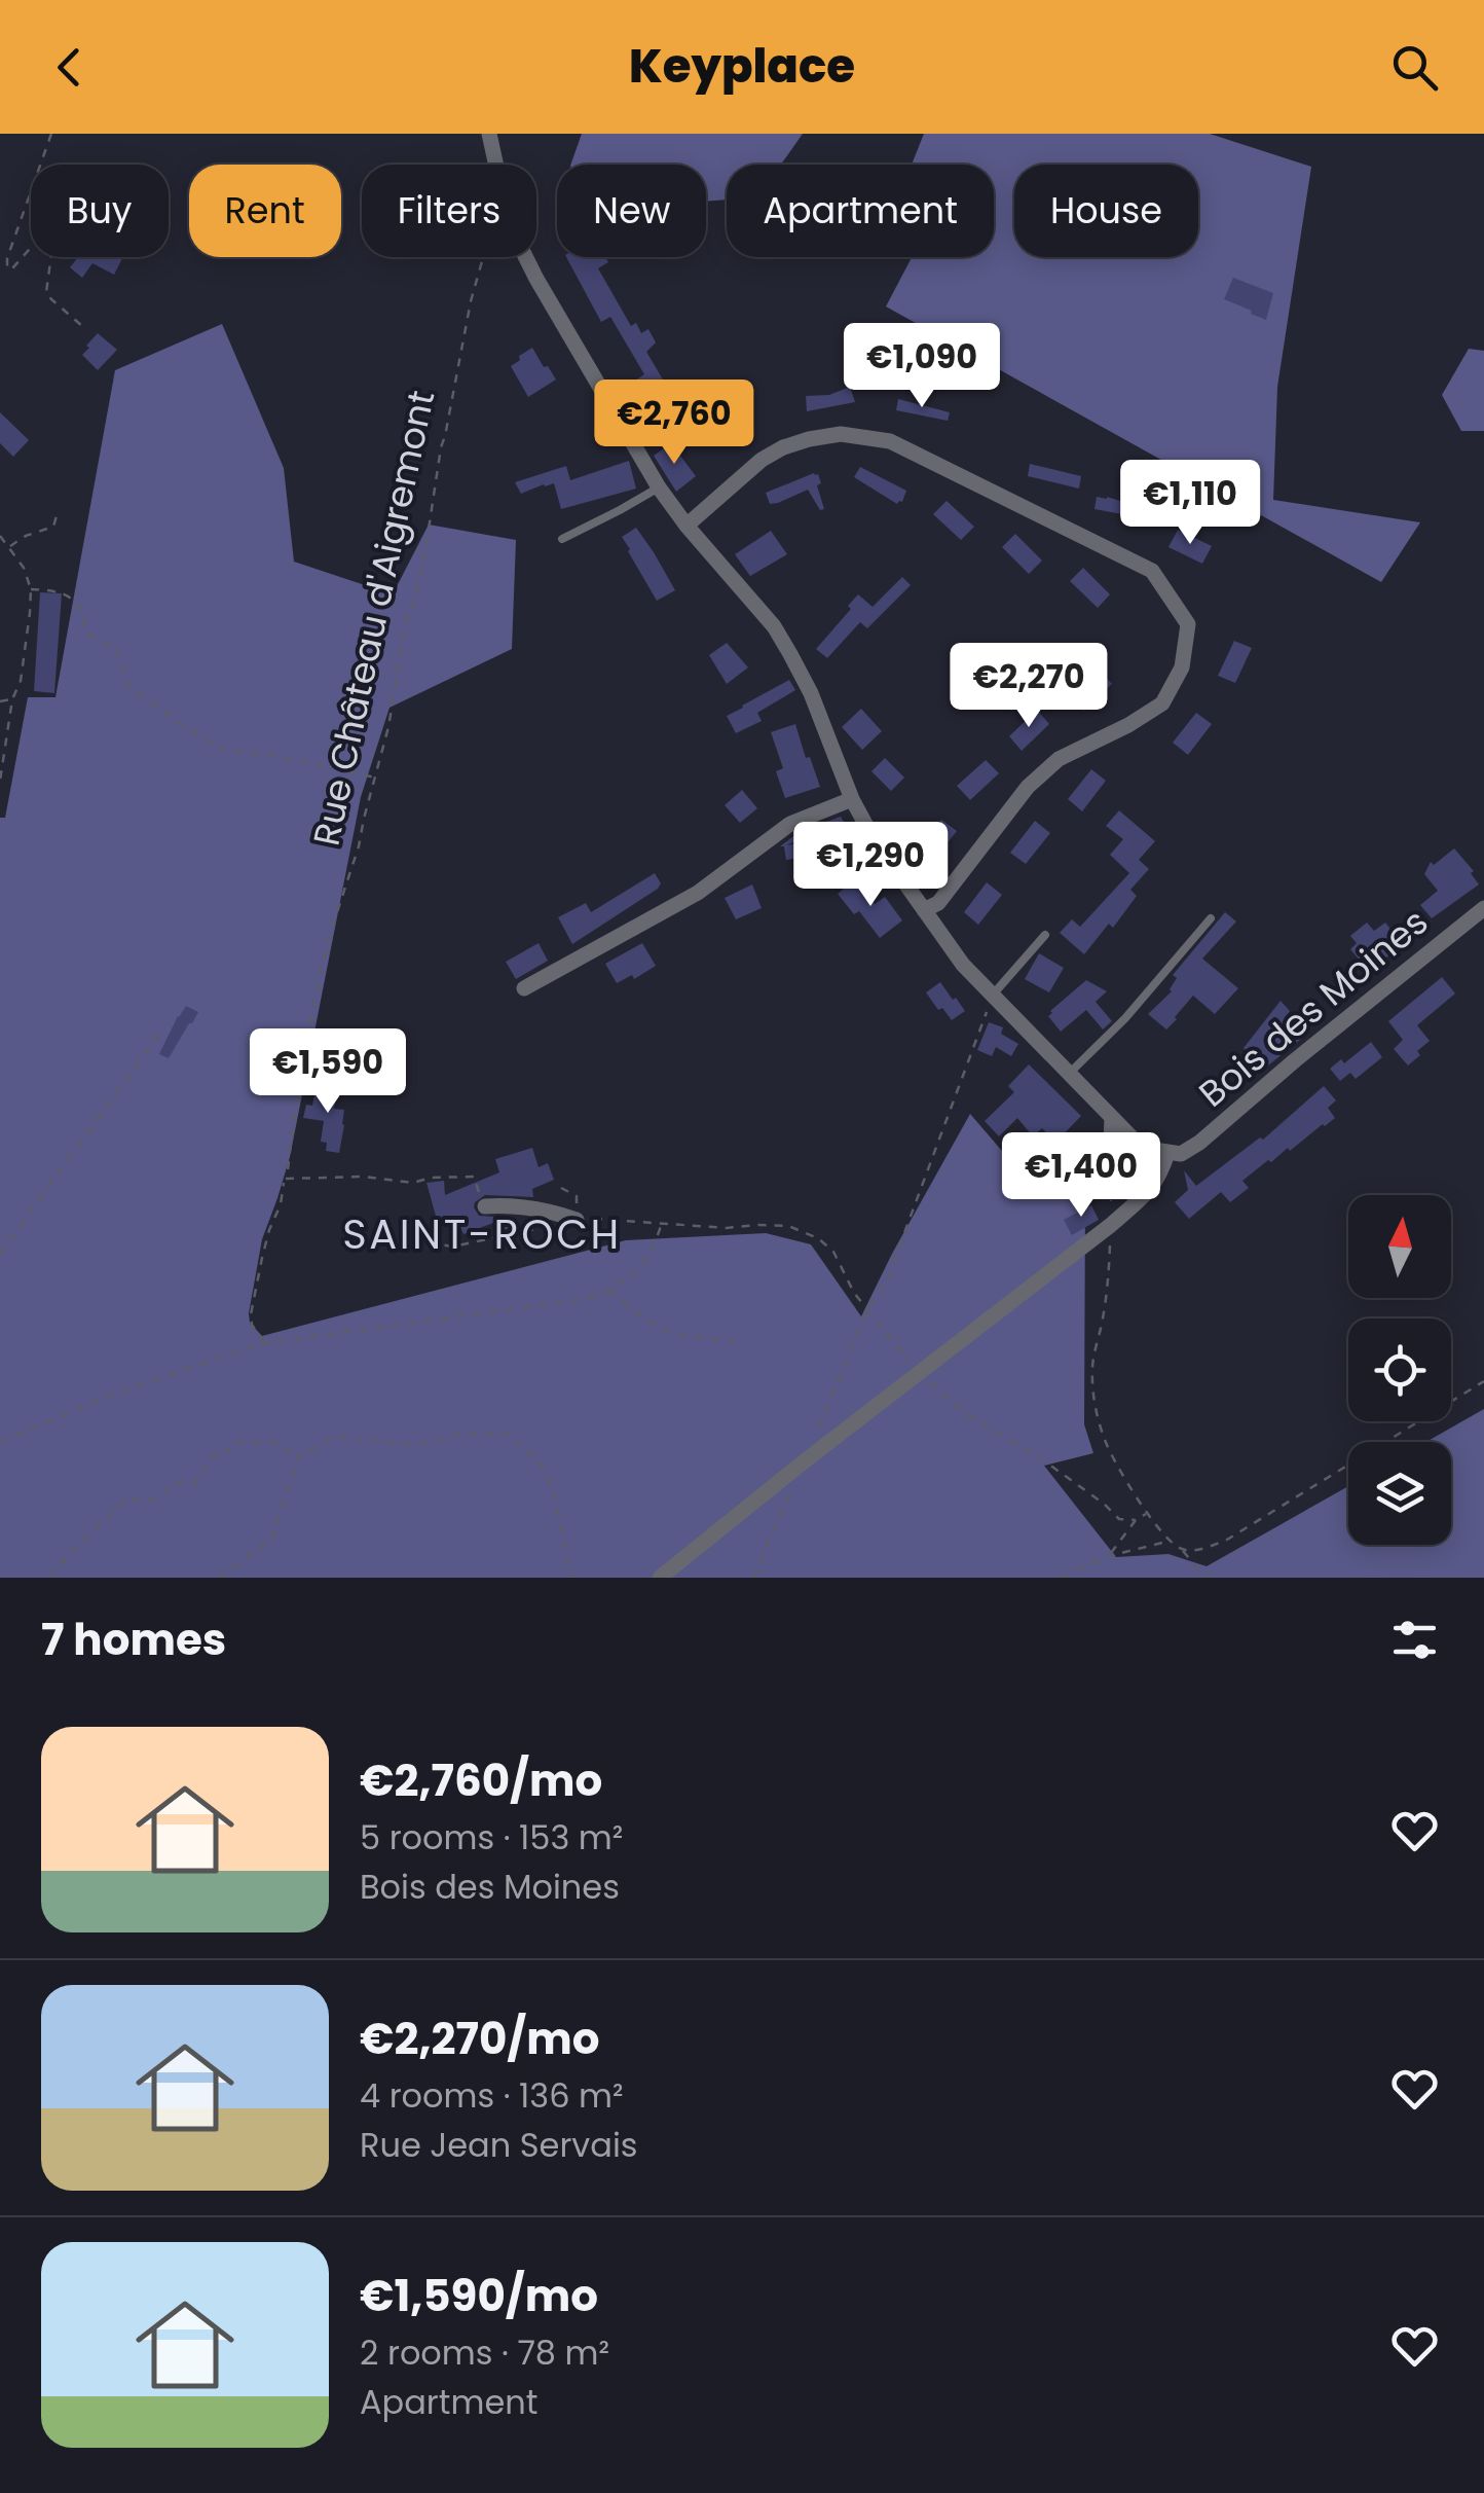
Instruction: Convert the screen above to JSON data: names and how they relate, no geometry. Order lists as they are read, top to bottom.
{
  "streets": {
    "street": ["Bois des Moines"],
    "path": ["Rue Château d'Aigremont"]
  },
  "districts": ["SAINT-ROCH"],
  "north": "top",
  "page": {
    "header": "Keyplace",
    "chip": [
      "Buy",
      "Rent",
      "Filters",
      "New",
      "Apartment",
      "House"
    ],
    "price": [
      "€1,090",
      "€2,760",
      "€1,110",
      "€2,270",
      "€1,290",
      "€1,590",
      "€1,400"
    ],
    "heading": "7 homes",
    "list": [
      {
        "name": "€2,760/mo",
        "note": "5 rooms · 153 m² · Bois des Moines"
      },
      {
        "name": "€2,270/mo",
        "note": "4 rooms · 136 m² · Rue Jean Servais"
      },
      {
        "name": "€1,590/mo",
        "note": "2 rooms · 78 m² · Apartment"
      }
    ]
  }
}
